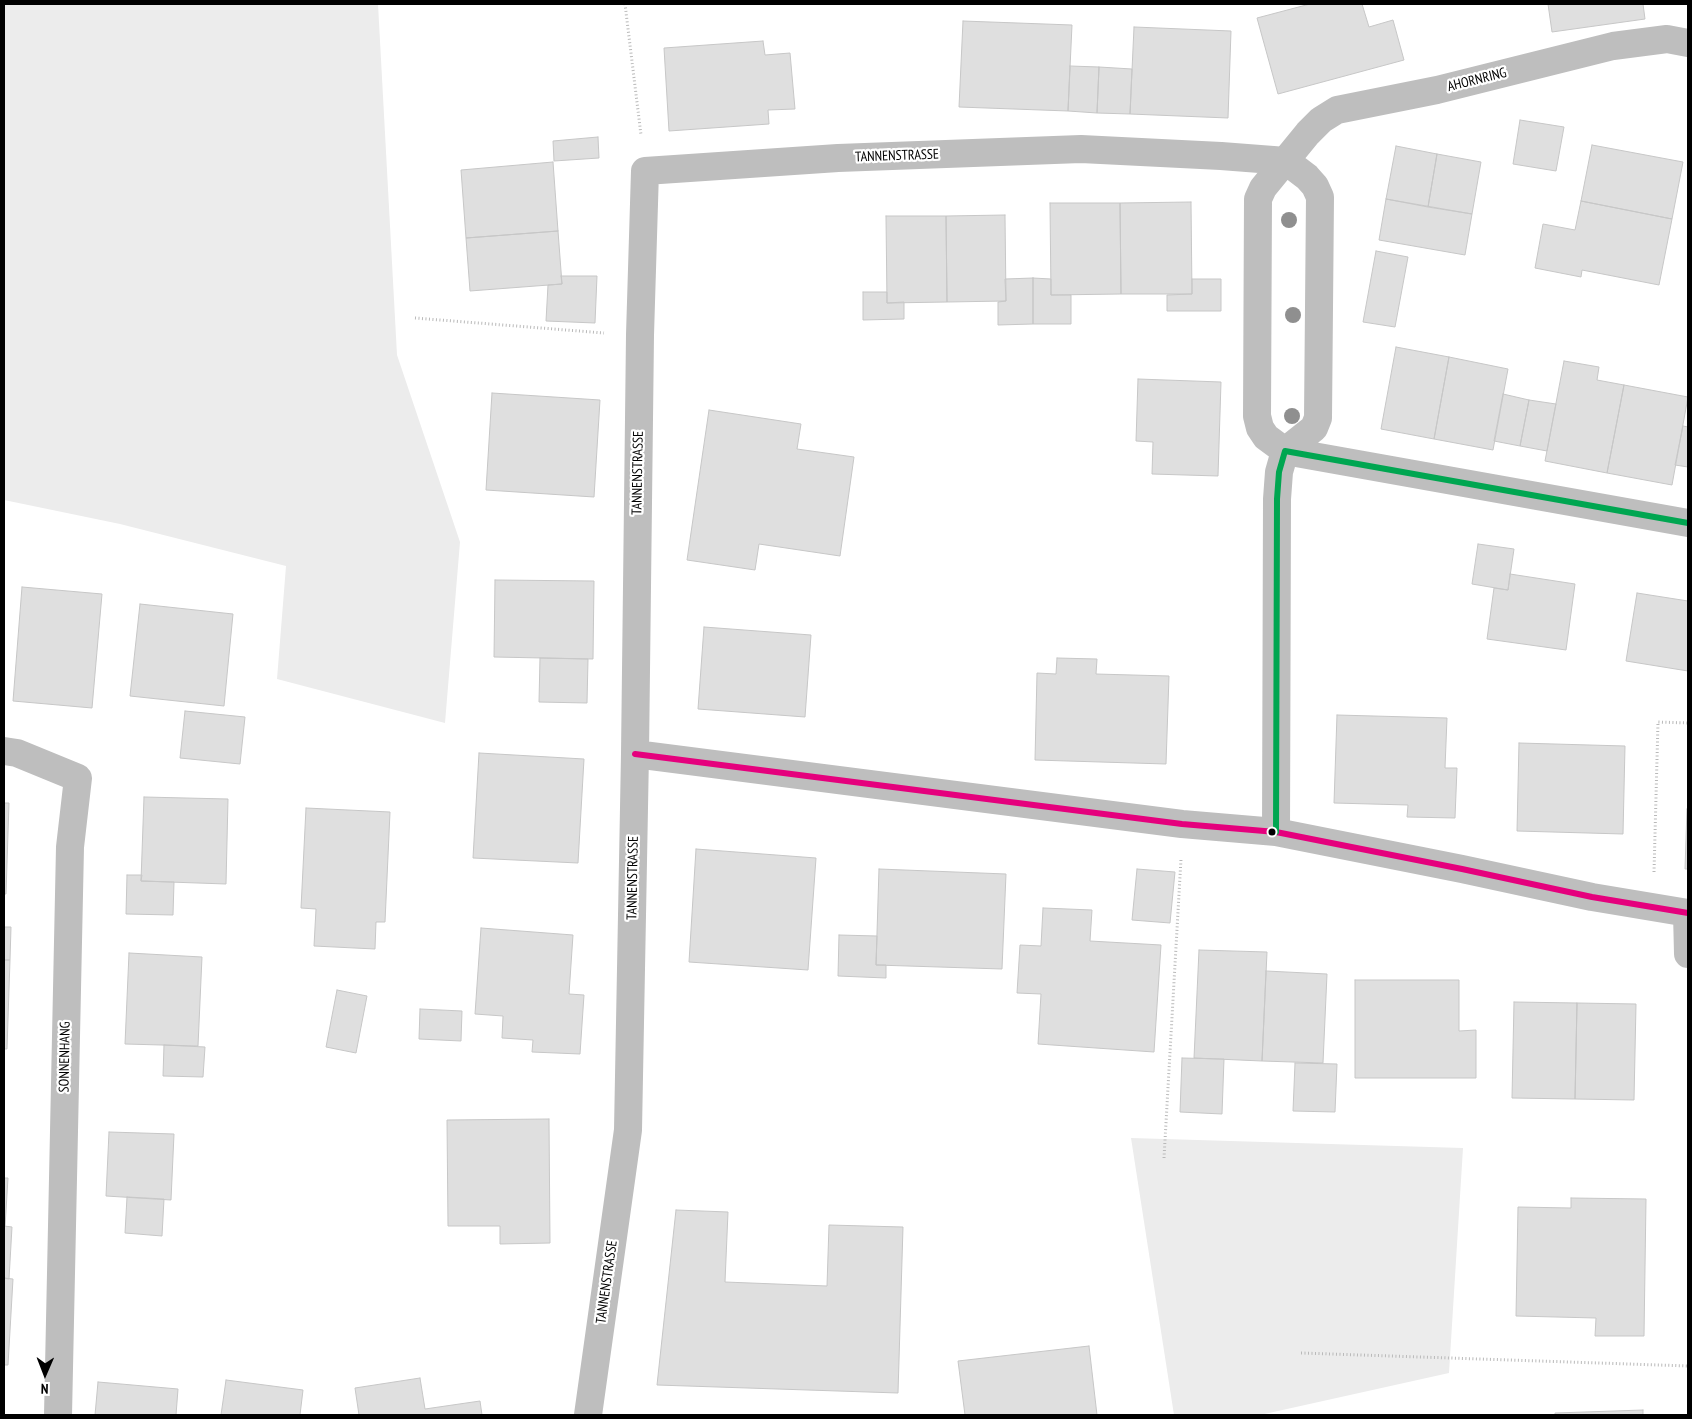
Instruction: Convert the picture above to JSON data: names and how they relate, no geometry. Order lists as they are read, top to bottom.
{
  "streets": {
    "street": ["AHORNRING", "TANNENSTRASSE", "SONNENHANG"]
  },
  "crossings": [
    ["AHORNRING", "TANNENSTRASSE"]
  ],
  "north": "bottom"
}
